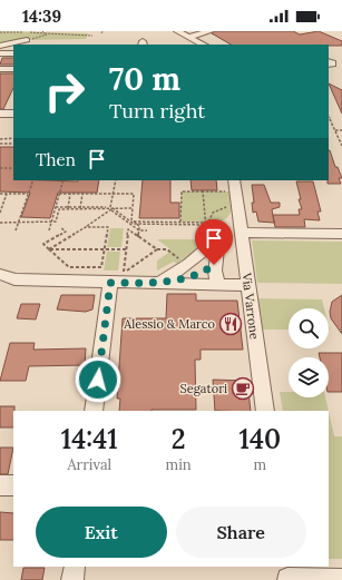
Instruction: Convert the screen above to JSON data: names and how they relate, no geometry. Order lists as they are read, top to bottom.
{
  "streets": {
    "street": ["Via Varrone"]
  },
  "places": {
    "restaurant": ["Alessio & Marco"],
    "cafe": ["Segatori"]
  },
  "page": {
    "status": "14:39",
    "turn": ["70 m", "Turn right"],
    "then": "Then",
    "eta": [
      "14:41",
      "Arrival",
      "2",
      "min",
      "140",
      "m"
    ],
    "buttons": ["Exit", "Share"]
  }
}
